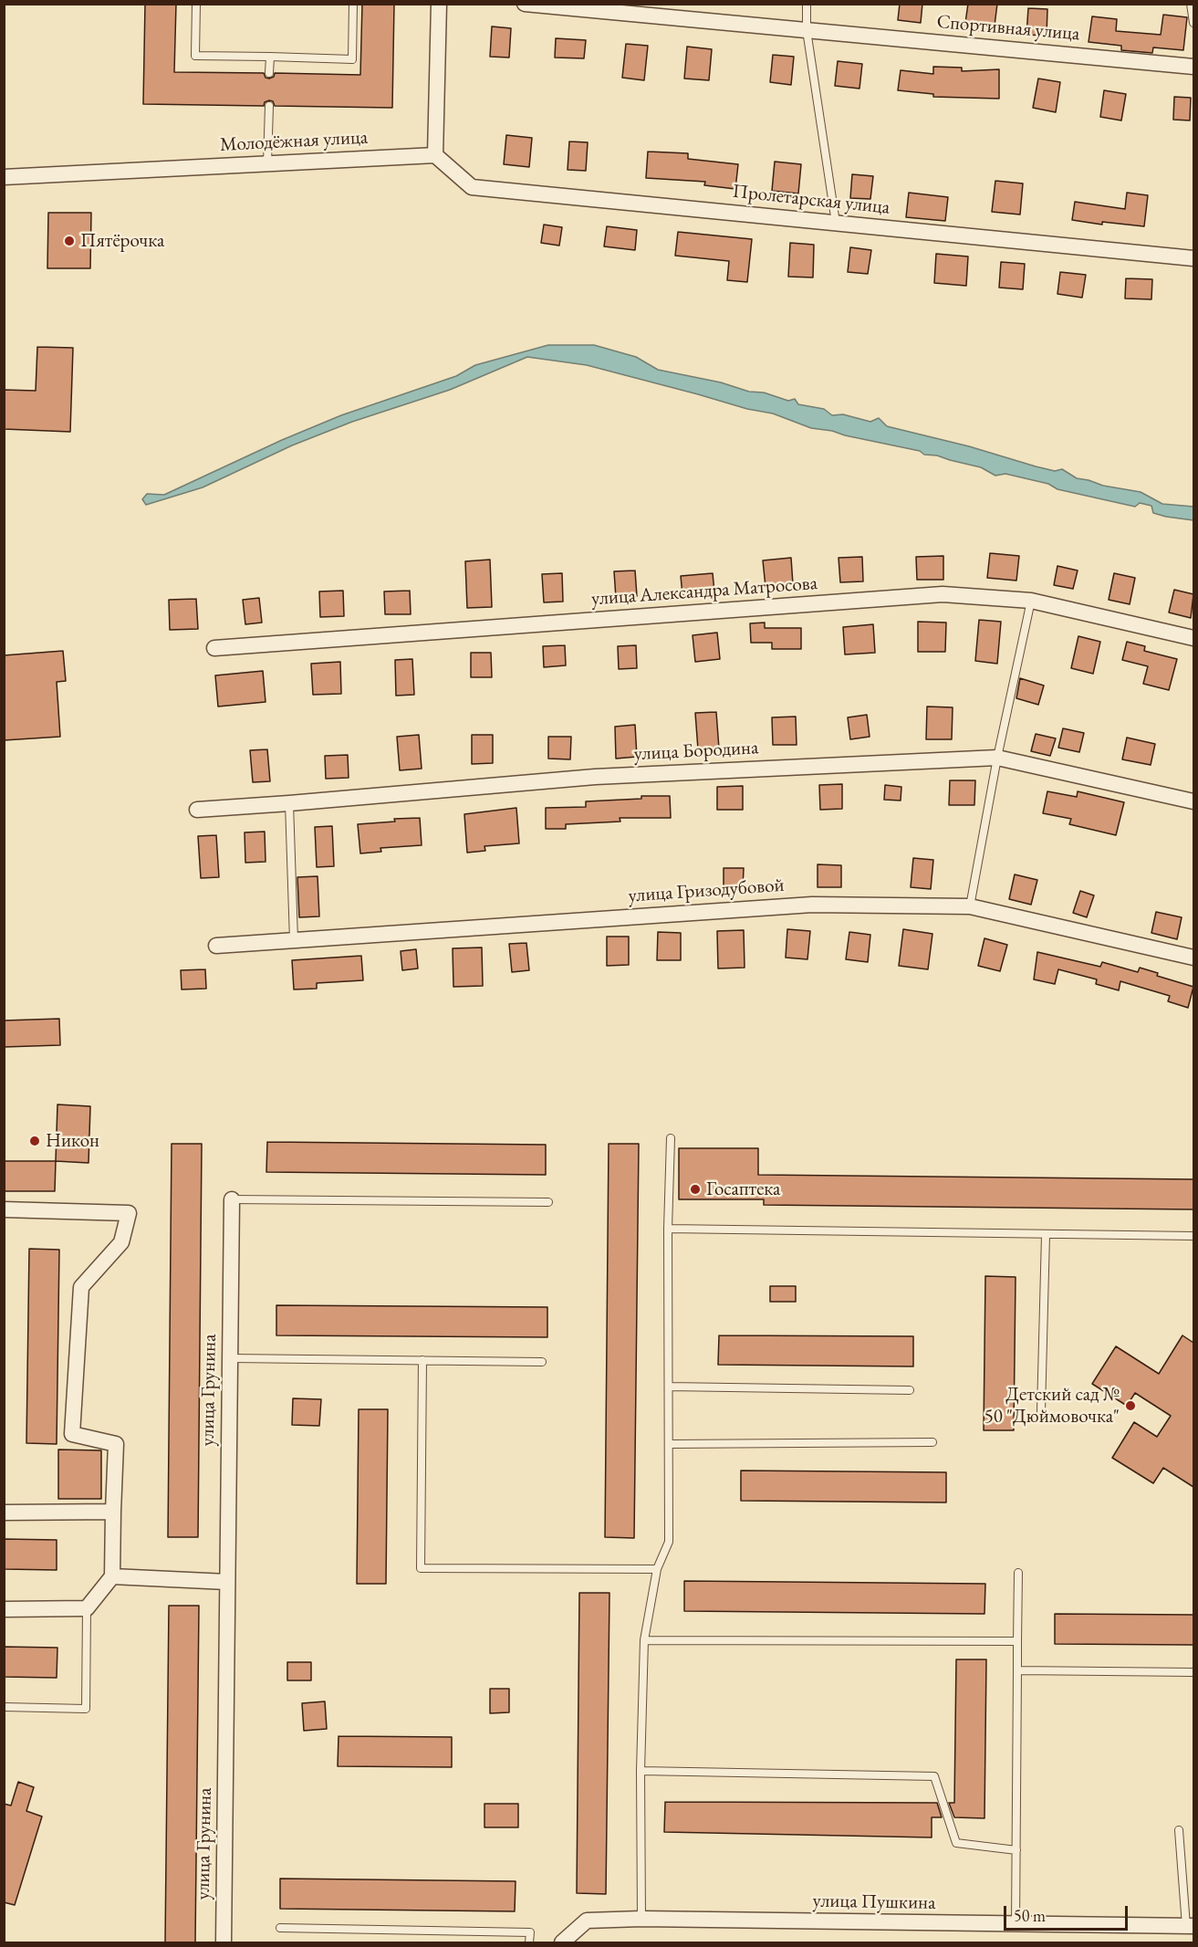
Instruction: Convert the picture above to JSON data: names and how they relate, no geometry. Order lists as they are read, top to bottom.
{
  "streets": {
    "street": [
      "Спортивная улица",
      "Молодёжная улица",
      "Пролетарская улица",
      "улица Александра Матросова",
      "улица Бородина",
      "улица Гризодубовой",
      "улица Грунина",
      "улица Пушкина"
    ]
  },
  "crossings": [
    ["Молодёжная улица", "Пролетарская улица"]
  ],
  "places": [
    "Пятёрочка",
    "Никон",
    "Госаптека",
    "Детский сад № 50 \"Дюймовочка\""
  ],
  "scale_bar": "50 m"
}
